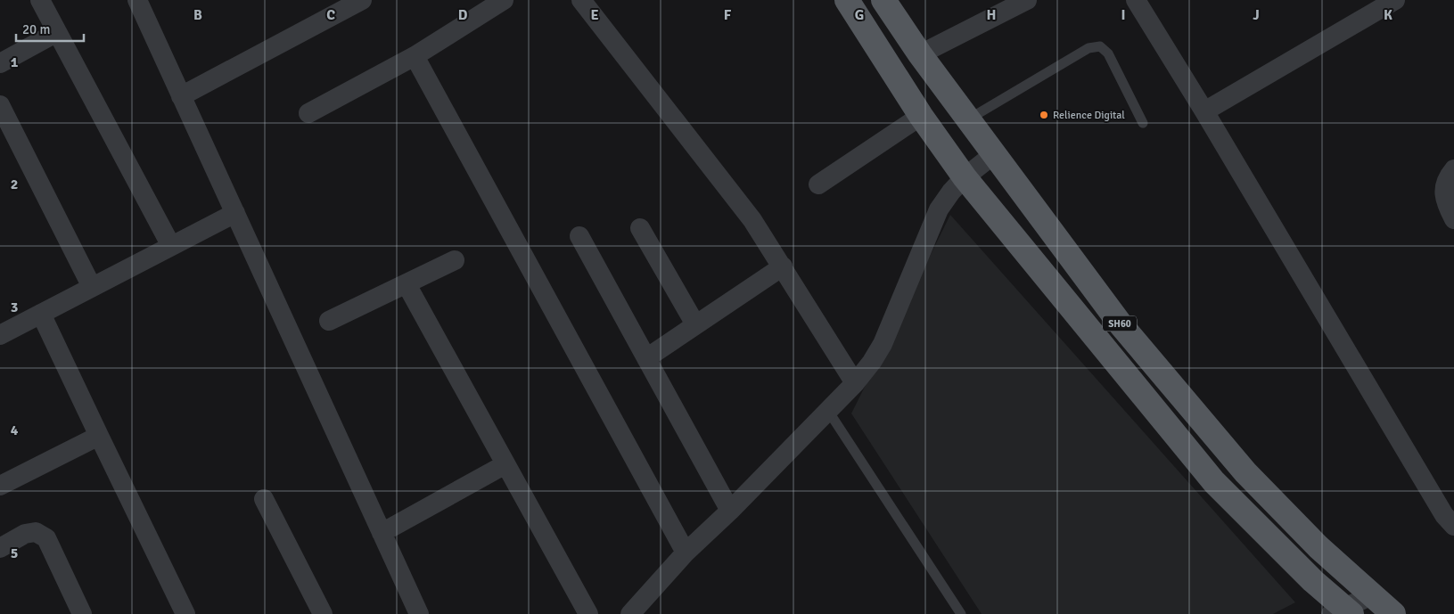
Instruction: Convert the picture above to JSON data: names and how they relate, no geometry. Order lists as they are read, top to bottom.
{
  "streets": {
    "main road": ["SH60"]
  },
  "places": ["Relience Digital"],
  "scale_bar": "20 m",
  "grid": {
    "columns": [
      "B",
      "C",
      "D",
      "E",
      "F",
      "G",
      "H",
      "I",
      "J",
      "K"
    ],
    "rows": [
      "1",
      "2",
      "3",
      "4",
      "5"
    ]
  }
}
